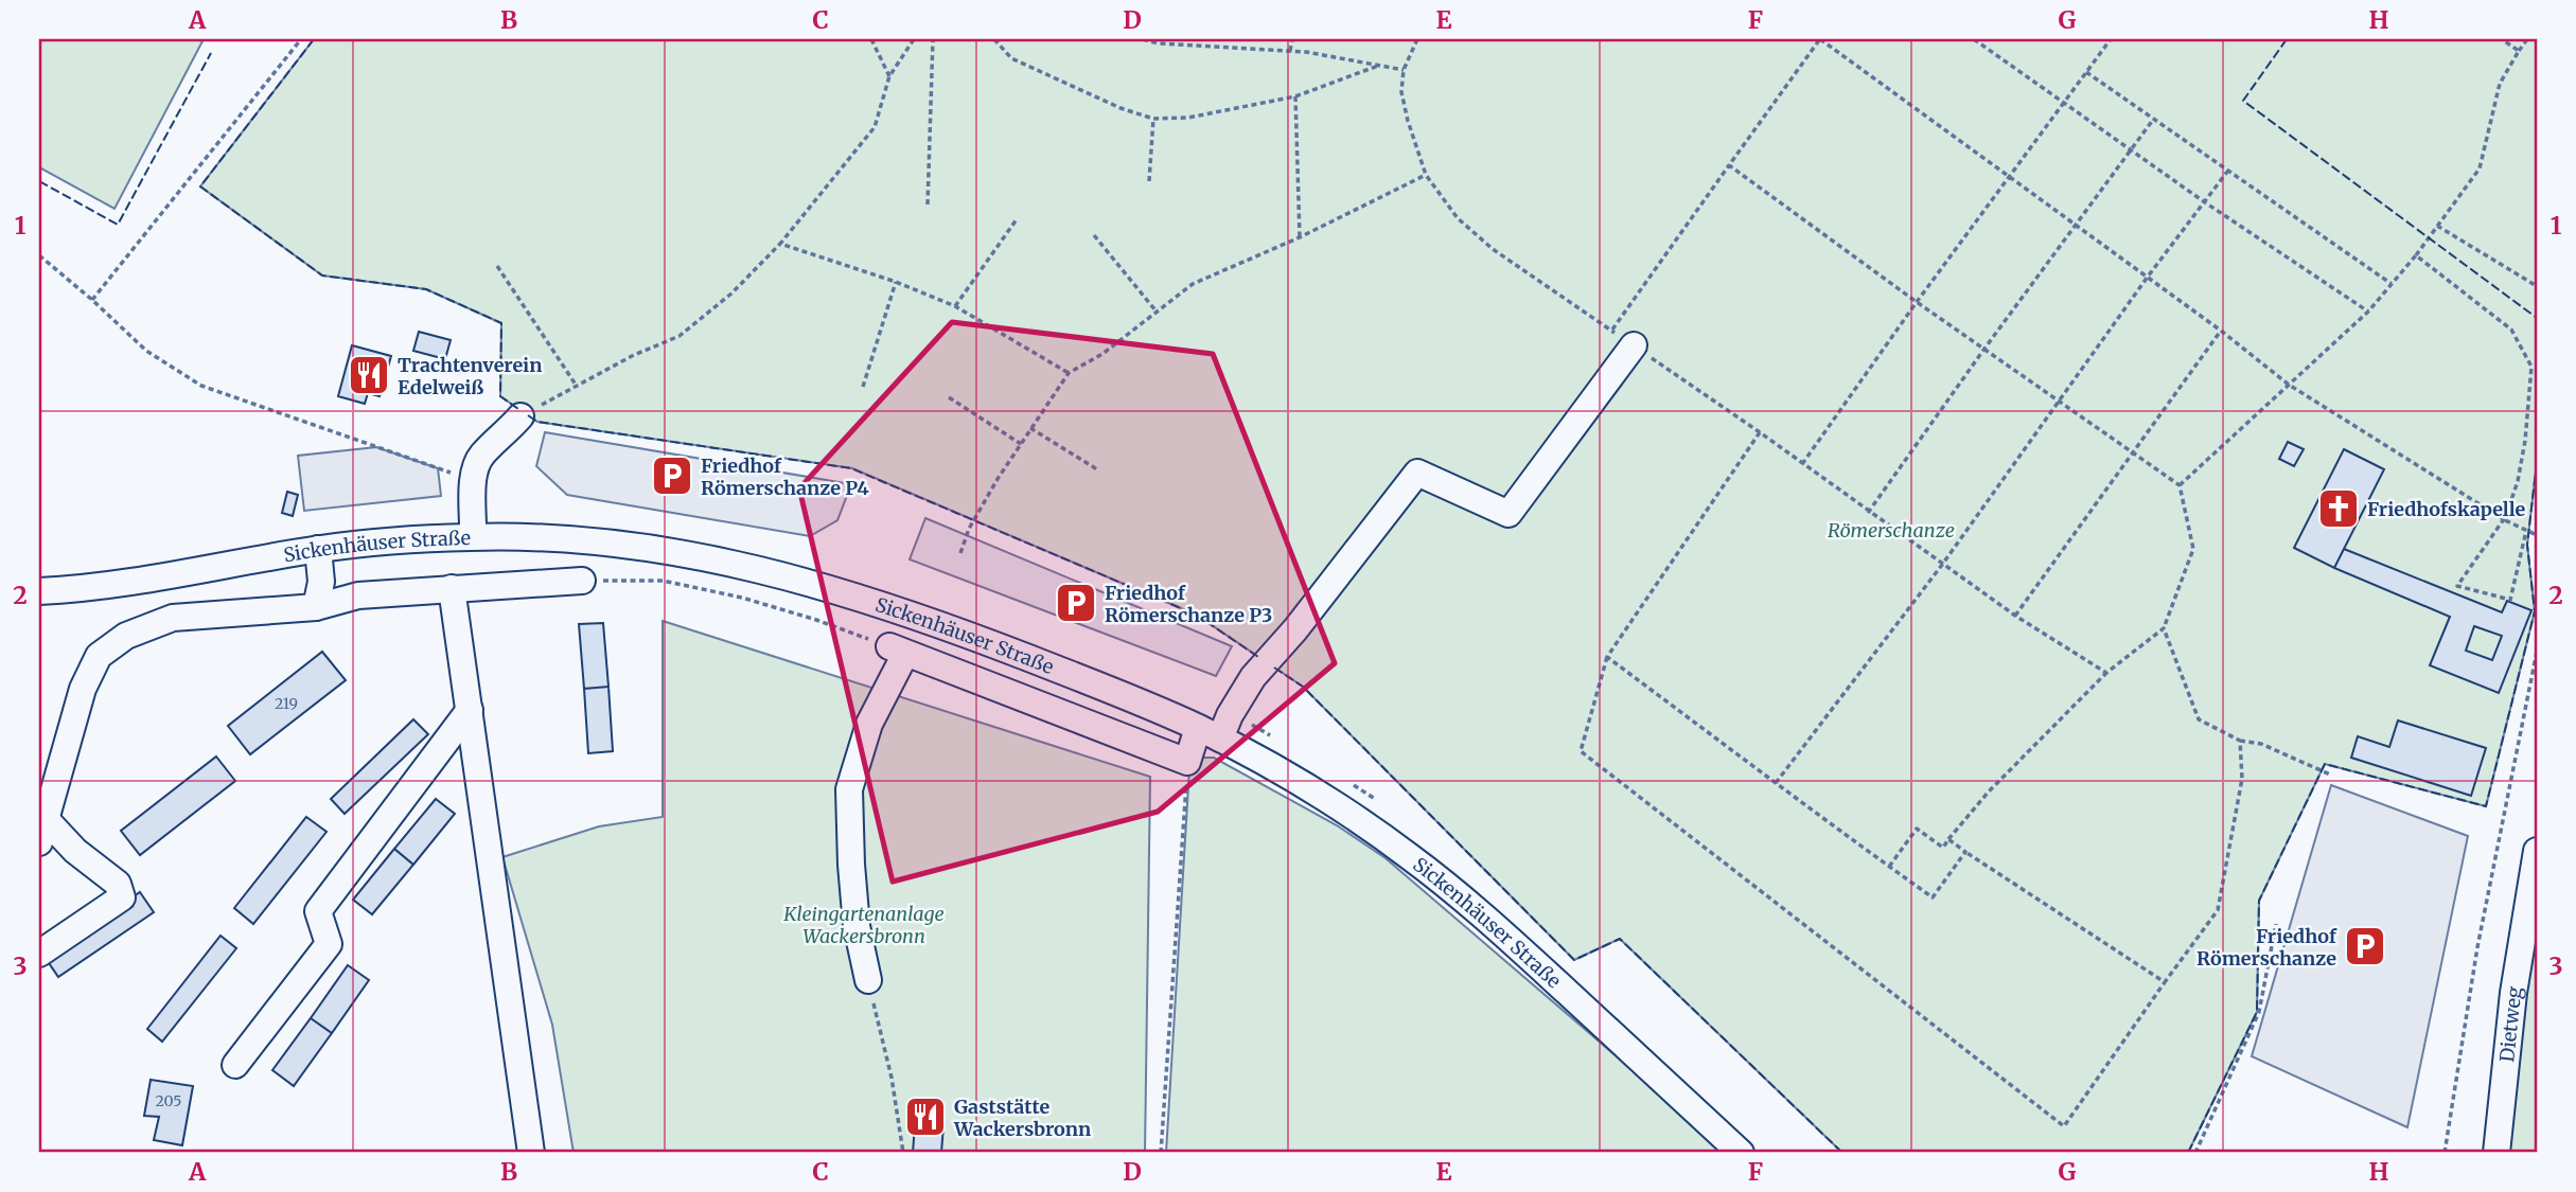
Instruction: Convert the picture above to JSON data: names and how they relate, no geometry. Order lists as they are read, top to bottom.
{
  "streets": {
    "street": ["Sickenhäuser Straße", "Dietweg"]
  },
  "parks": ["Römerschanze", "Kleingartenanlage Wackersbronn"],
  "places": {
    "restaurant": ["Trachtenverein Edelweiß", "Gaststätte Wackersbronn"],
    "parking": ["Friedhof Römerschanze P4", "Friedhof Römerschanze P3", "Friedhof Römerschanze"],
    "church": ["Friedhofskapelle"]
  },
  "house_numbers": ["219", "205"],
  "grid": {
    "columns": [
      "A",
      "B",
      "C",
      "D",
      "E",
      "F",
      "G",
      "H"
    ],
    "rows": ["1", "2", "3"]
  }
}
